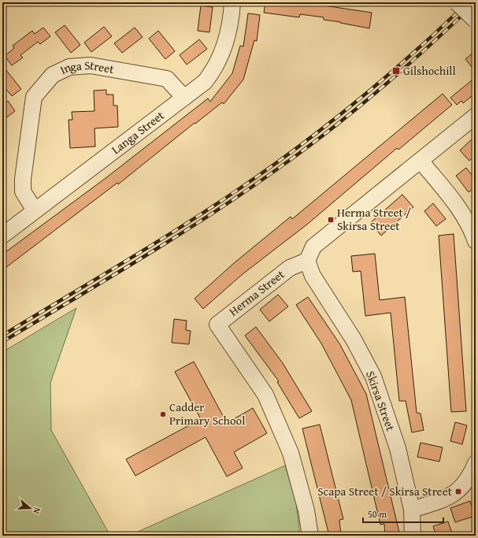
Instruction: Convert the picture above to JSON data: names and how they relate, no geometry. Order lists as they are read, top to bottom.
{
  "streets": {
    "street": [
      "Inga Street",
      "Langa Street",
      "Herma Street",
      "Skirsa Street"
    ]
  },
  "crossings": [
    ["Inga Street", "Langa Street"],
    ["Herma Street", "Skirsa Street"]
  ],
  "places": {
    "transit": ["Gilshochill", "Herma Street / Skirsa Street", "Scapa Street / Skirsa Street"],
    "other": ["Cadder Primary School"]
  },
  "scale_bar": "50 m",
  "north": "right"
}
